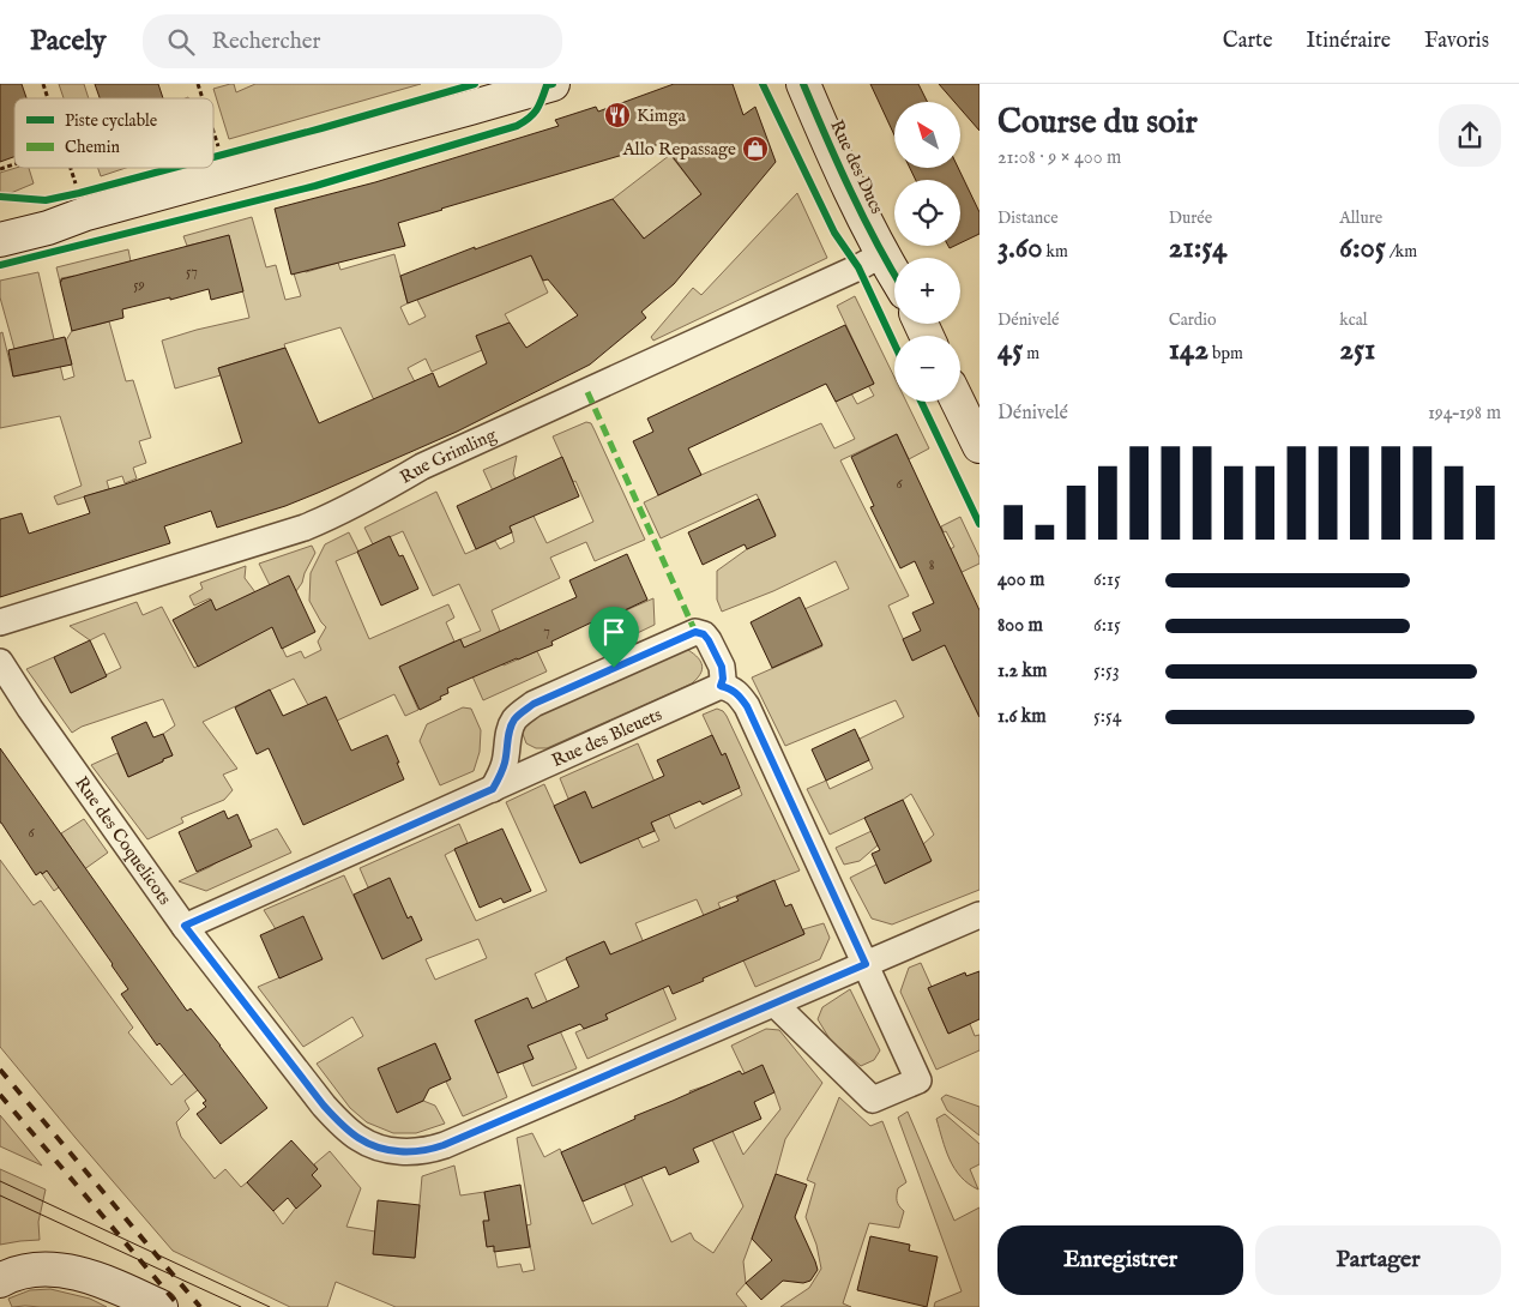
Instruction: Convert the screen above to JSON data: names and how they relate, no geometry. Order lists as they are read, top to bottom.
{
  "streets": {
    "main road": ["Rue des Ducs"],
    "street": ["Rue Grimling", "Rue des Bleuets", "Rue des Coquelicots"]
  },
  "crossings": [
    ["Rue des Ducs", "Rue Grimling"],
    ["Rue des Bleuets", "Rue des Coquelicots"]
  ],
  "places": {
    "restaurant": ["Kimga"],
    "shop": ["Allo Repassage"]
  },
  "house_numbers": [
    "57",
    "59",
    "6",
    "8",
    "7",
    "6"
  ],
  "legend": ["Piste cyclable", "Chemin"],
  "north": "top left",
  "page": {
    "header": "Pacely",
    "search": "Rechercher",
    "nav": ["Carte", "Itinéraire", "Favoris"],
    "heading": ["Course du soir", "21:08 · 9 × 400 m"],
    "map_buttons": ["+", "−"],
    "stats": [
      ["Distance", "3.60 km"],
      ["Durée", "21:54"],
      ["Allure", "6:05 /km"],
      ["Dénivelé", "45 m"],
      ["Cardio", "142 bpm"],
      ["kcal", "251"]
    ],
    "chart": ["Dénivelé", "194–198 m"],
    "list": [
      {
        "name": "400 m",
        "note": "6:15"
      },
      {
        "name": "800 m",
        "note": "6:15"
      },
      {
        "name": "1.2 km",
        "note": "5:53"
      },
      {
        "name": "1.6 km",
        "note": "5:54"
      }
    ],
    "buttons": ["Enregistrer", "Partager"]
  }
}
